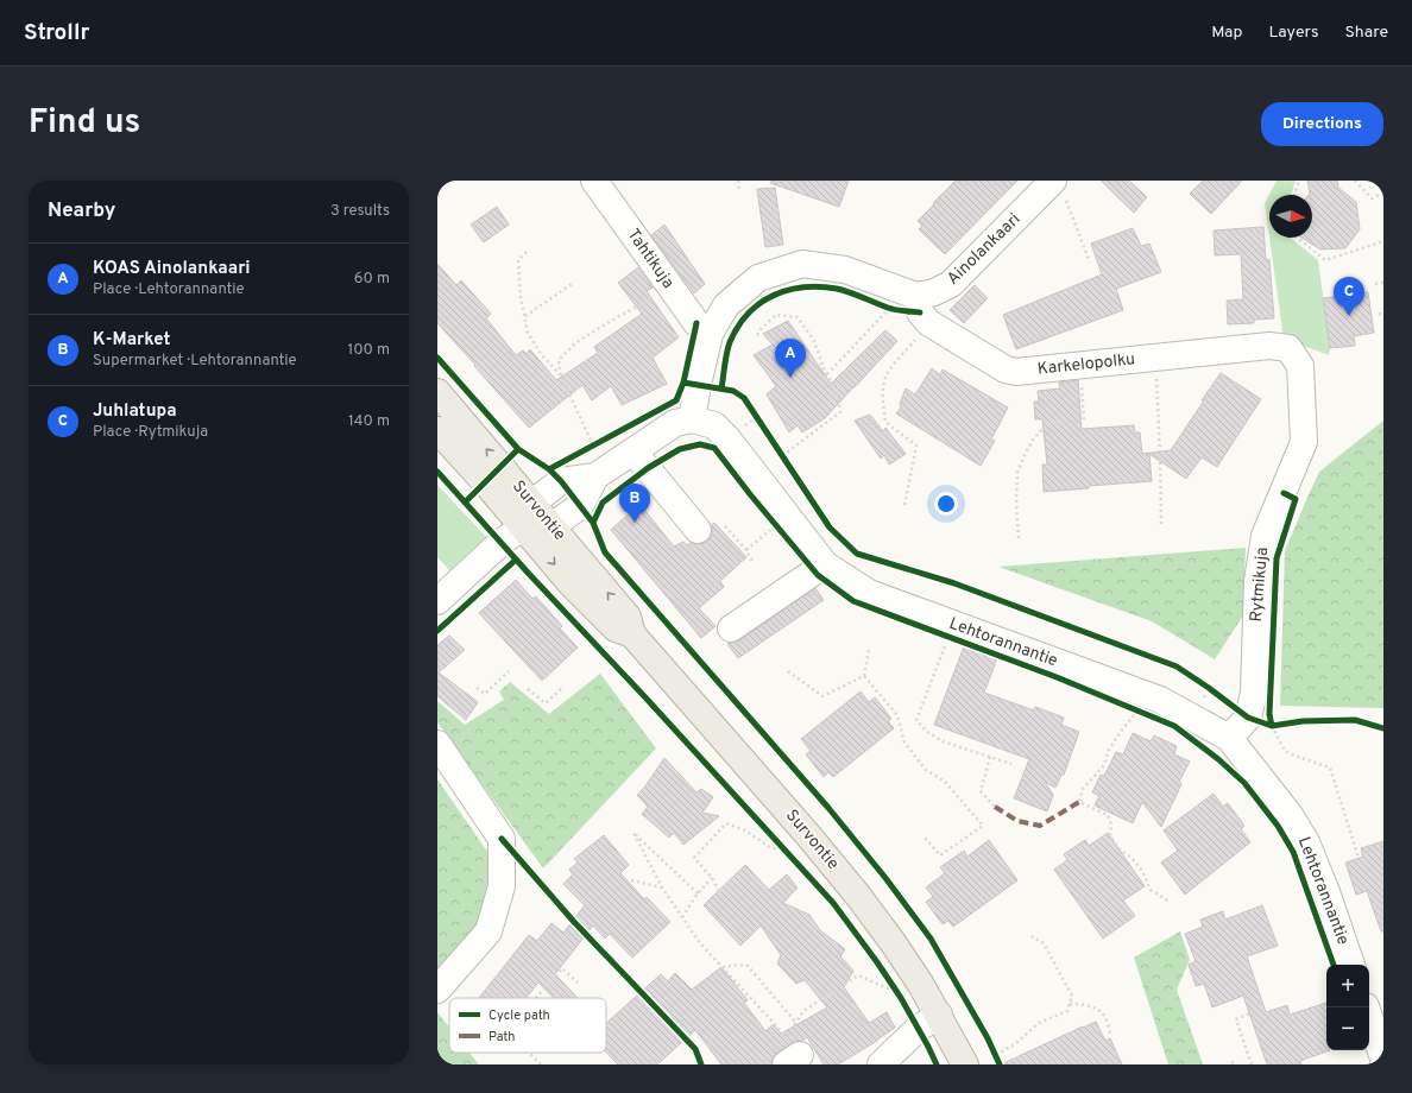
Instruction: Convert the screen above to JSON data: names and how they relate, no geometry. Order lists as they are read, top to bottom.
{
  "streets": {
    "main road": ["Survontie"],
    "street": [
      "Ainolankaari",
      "Tahtikuja",
      "Karkelopolku",
      "Rytmikuja",
      "Lehtorannantie"
    ]
  },
  "crossings": [
    ["Ainolankaari", "Karkelopolku"],
    ["Karkelopolku", "Rytmikuja"],
    ["Rytmikuja", "Lehtorannantie"]
  ],
  "legend": ["Cycle path", "Path"],
  "north": "right",
  "page": {
    "header": "Strollr",
    "nav": ["Map", "Layers", "Share"],
    "title": "Find us",
    "buttons": "Directions",
    "heading": ["Nearby", "3 results"],
    "list": [
      {
        "mark": "A",
        "name": "KOAS Ainolankaari",
        "note": "Place · Lehtorannantie",
        "value": "60 m"
      },
      {
        "mark": "B",
        "name": "K-Market",
        "note": "Supermarket · Lehtorannantie",
        "value": "100 m"
      },
      {
        "mark": "C",
        "name": "Juhlatupa",
        "note": "Place · Rytmikuja",
        "value": "140 m"
      }
    ],
    "pins": ["C", "A", "B"],
    "map_buttons": ["+", "−"]
  }
}
